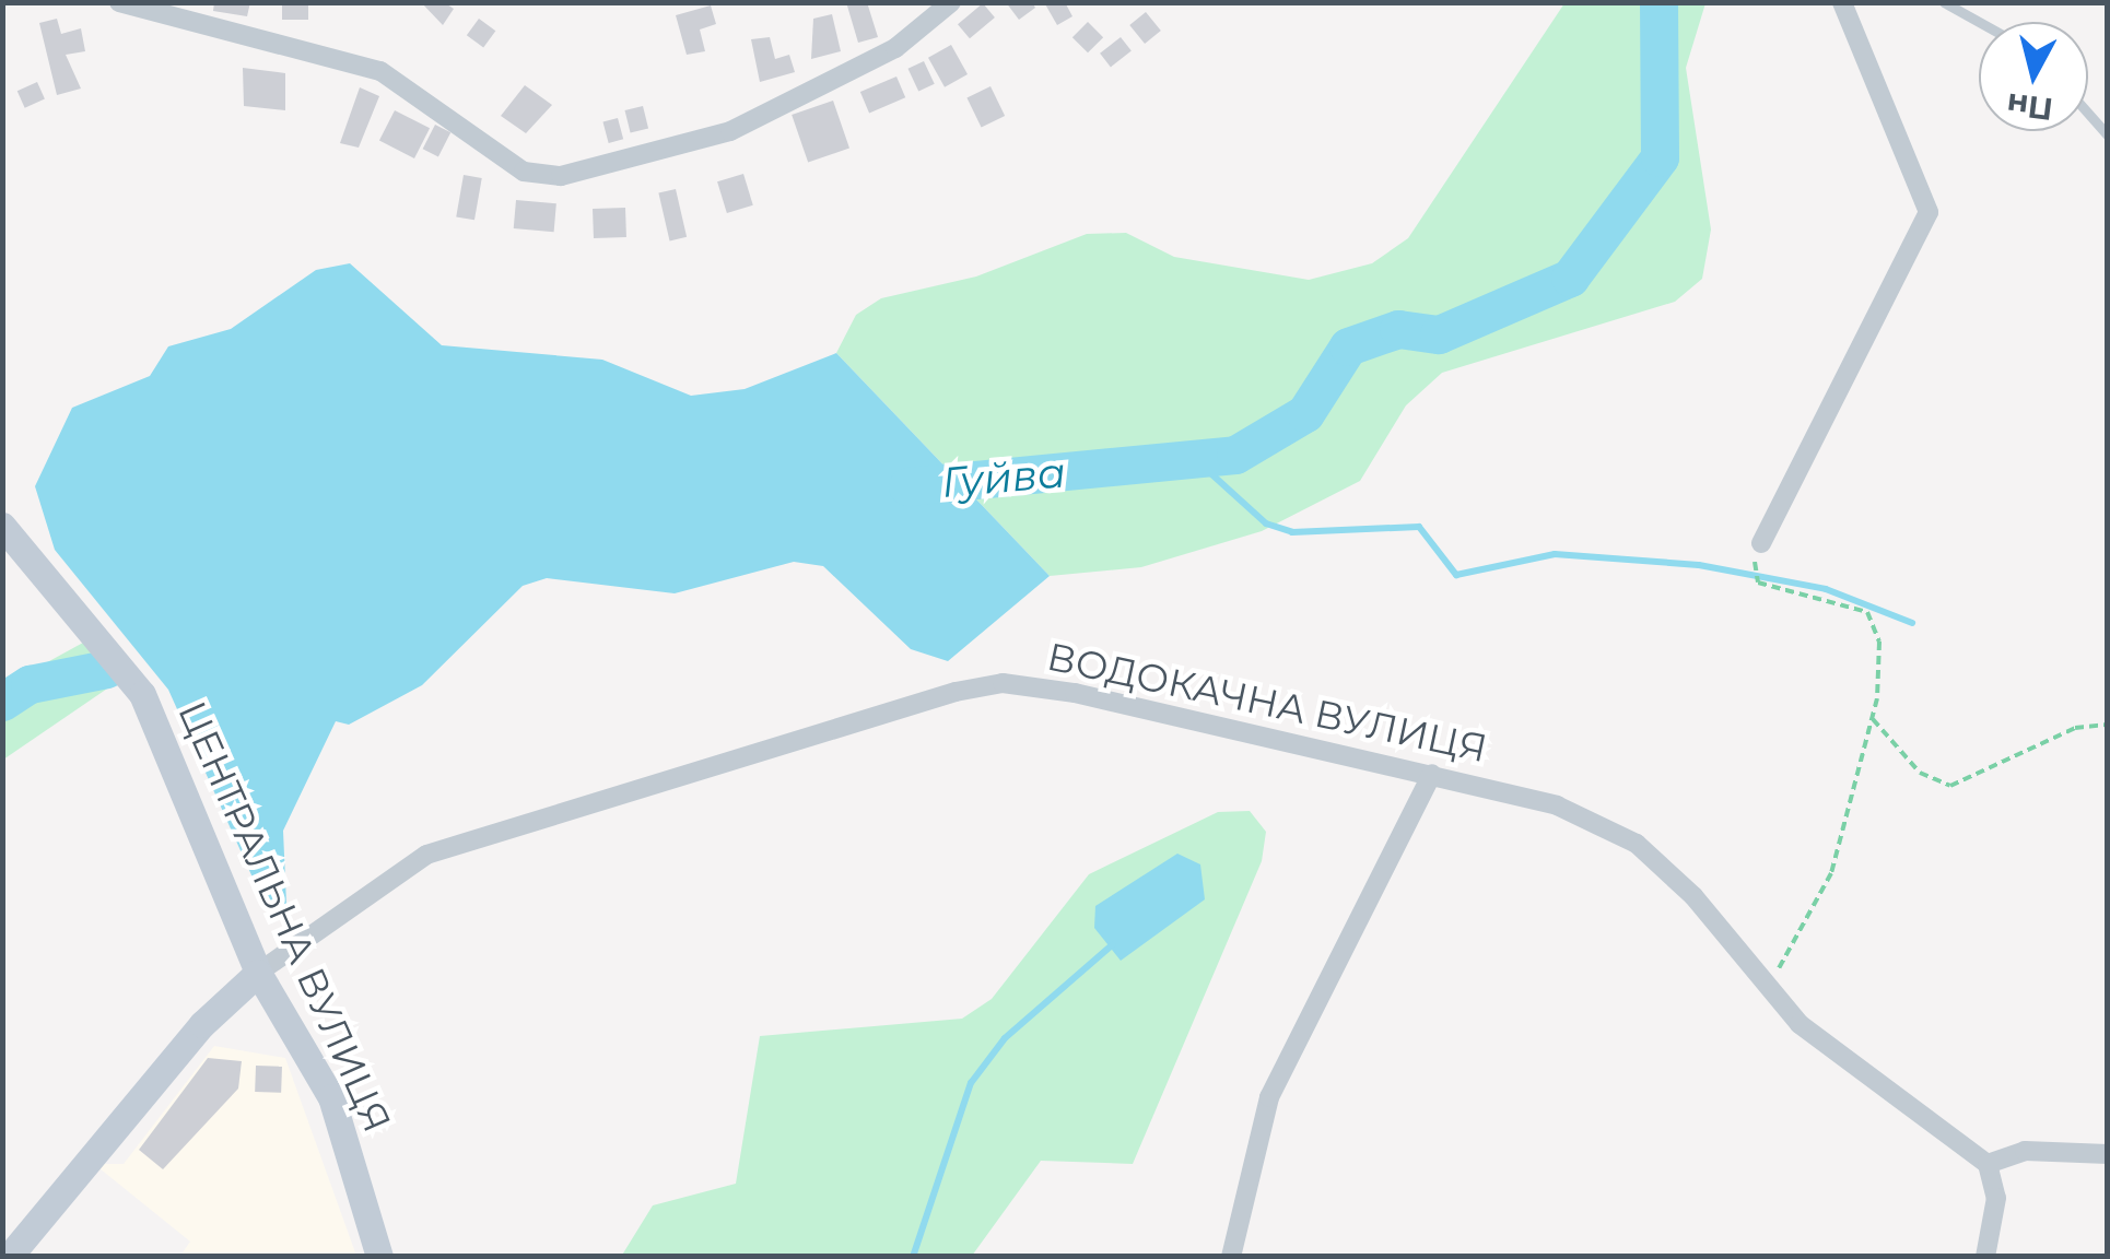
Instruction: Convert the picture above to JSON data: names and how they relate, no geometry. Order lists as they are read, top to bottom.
{
  "streets": {
    "street": ["ВОДОКАЧНА ВУЛИЦЯ", "ЦЕНТРАЛЬНА ВУЛИЦЯ"]
  },
  "crossings": [
    ["ВОДОКАЧНА ВУЛИЦЯ", "ЦЕНТРАЛЬНА ВУЛИЦЯ"]
  ],
  "water": ["Гуйва"],
  "north": "bottom"
}
